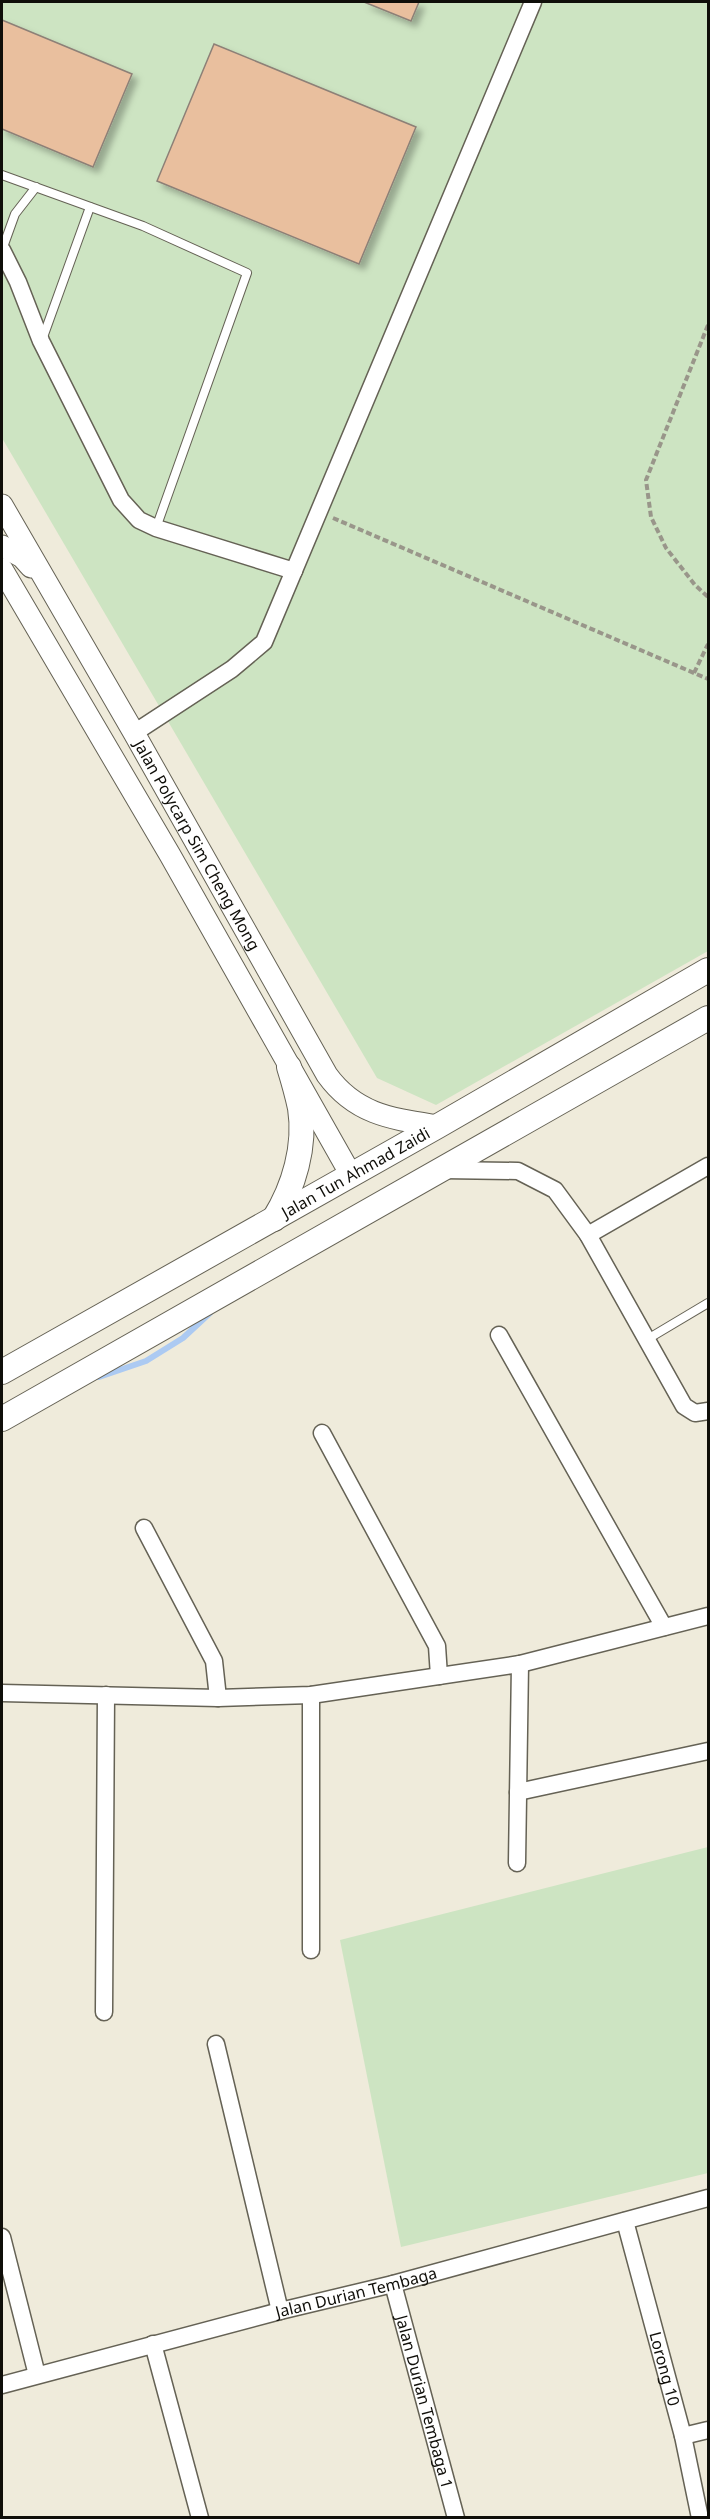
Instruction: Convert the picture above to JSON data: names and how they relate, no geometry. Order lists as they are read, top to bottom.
{
  "streets": {
    "main road": ["Jalan Tun Ahmad Zaidi"],
    "street": [
      "Jalan Polycarp Sim Cheng Mong",
      "Jalan Durian Tembaga",
      "Lorong 10",
      "Jalan Durian Tembaga 1"
    ]
  },
  "crossings": [
    ["Jalan Polycarp Sim Cheng Mong", "Jalan Tun Ahmad Zaidi"],
    ["Jalan Durian Tembaga", "Lorong 10"],
    ["Jalan Durian Tembaga", "Jalan Durian Tembaga 1"]
  ]
}
